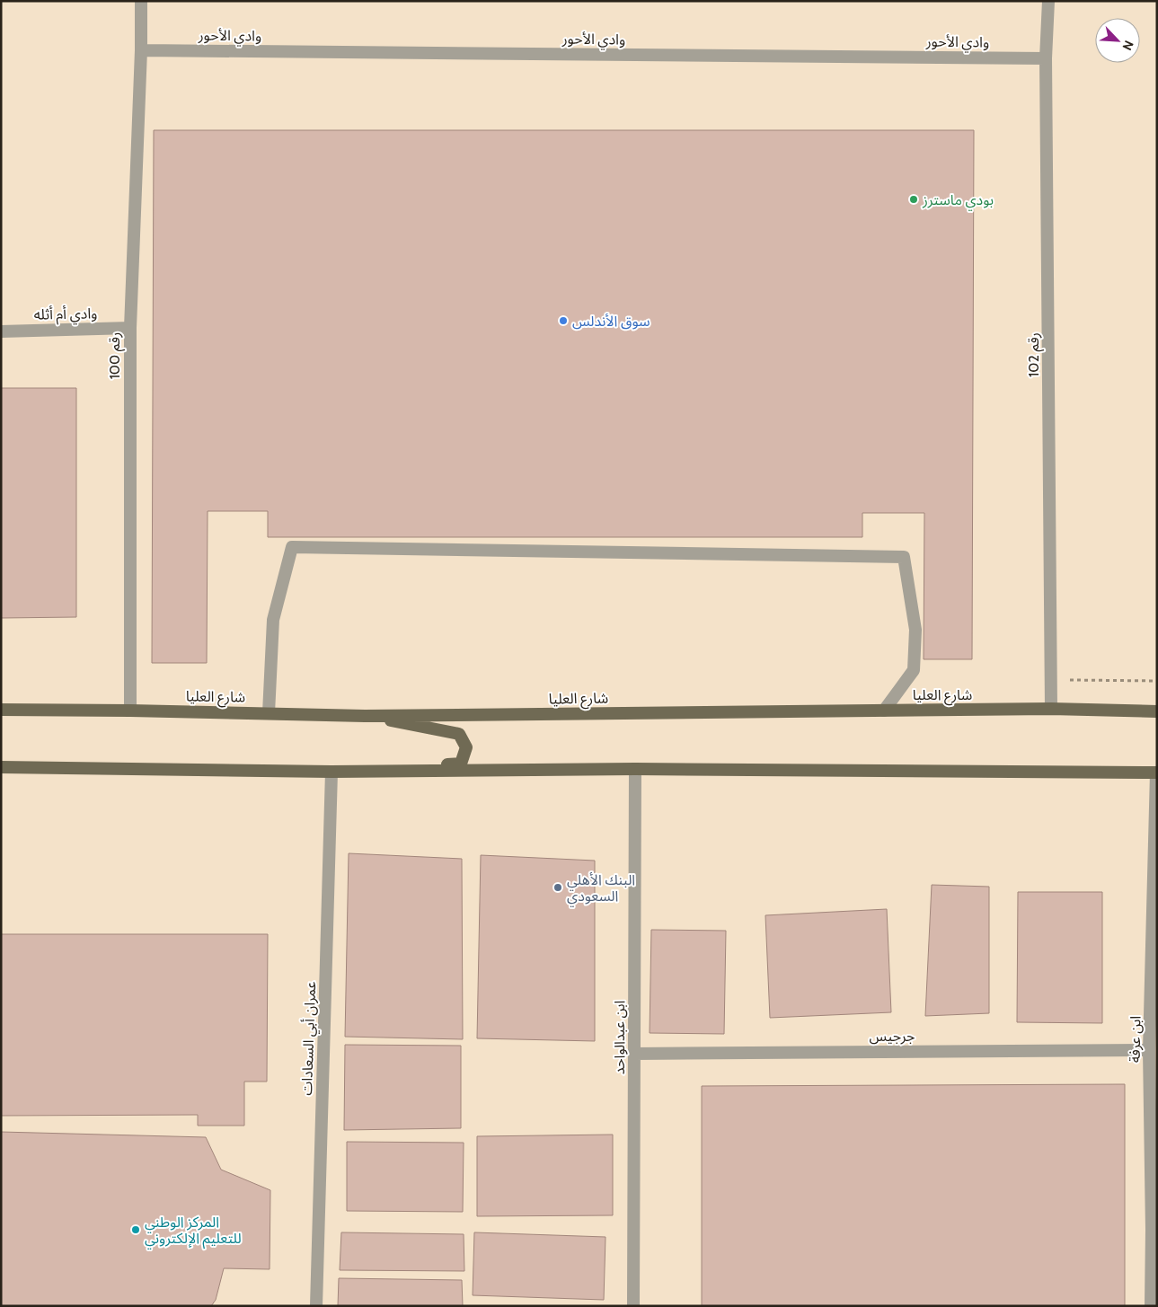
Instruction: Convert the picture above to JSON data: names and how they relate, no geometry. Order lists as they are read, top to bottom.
{
  "streets": {
    "main road": ["شارع العليا"],
    "street": [
      "وادي الأحور",
      "وادي أم أثله",
      "رقم 102",
      "رقم 100",
      "جرجيس",
      "ابن عبدالواحد",
      "عمران أبي السعادات",
      "ابن عرفة"
    ]
  },
  "crossings": [
    ["وادي الأحور", "رقم 102"],
    ["وادي الأحور", "رقم 100"],
    ["وادي أم أثله", "رقم 100"],
    ["رقم 102", "شارع العليا"],
    ["رقم 100", "شارع العليا"],
    ["جرجيس", "ابن عبدالواحد"],
    ["جرجيس", "ابن عرفة"]
  ],
  "places": [
    "بودي ماسترز",
    "سوق الأندلس",
    "البنك الأهلي السعودي",
    "المركز الوطني للتعليم الإلكتروني"
  ],
  "north": "bottom right"
}
